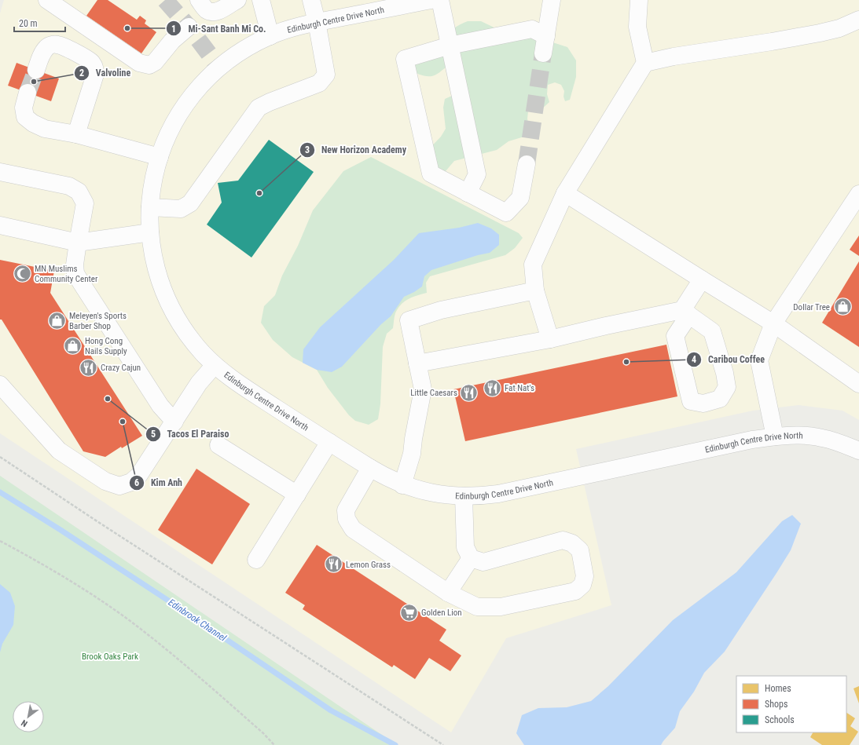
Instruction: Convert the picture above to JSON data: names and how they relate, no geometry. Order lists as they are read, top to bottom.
{
  "streets": {
    "street": ["Edinburgh Centre Drive North"]
  },
  "water": ["Edinbrook Channel"],
  "parks": ["Brook Oaks Park"],
  "places": {
    "other": [
      "Mi-Sant Banh Mi Co.",
      "Valvoline",
      "New Horizon Academy",
      "Caribou Coffee",
      "Tacos El Paraiso",
      "Kim Anh"
    ],
    "mosque": ["MN Muslims Community Center"],
    "shop": ["Dollar Tree", "Meleyen's Sports Barber Shop", "Hong Cong Nails Supply"],
    "restaurant": [
      "Crazy Cajun",
      "Fat Nat's",
      "Little Caesars",
      "Lemon Grass"
    ],
    "supermarket": ["Golden Lion"]
  },
  "legend": ["Homes", "Shops", "Schools"],
  "scale_bar": "20 m",
  "north": "bottom left"
}
